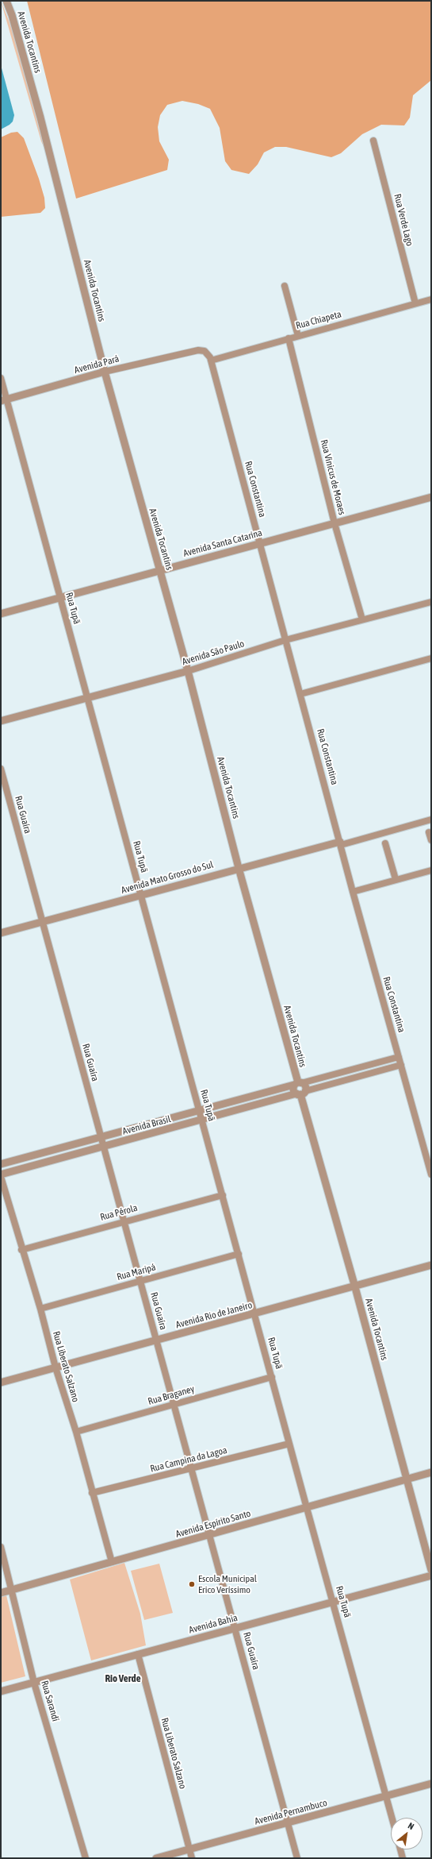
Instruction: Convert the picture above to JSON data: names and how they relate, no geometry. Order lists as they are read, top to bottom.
{
  "streets": {
    "street": [
      "Avenida Tocantins",
      "Rua Verde Lago",
      "Rua Chiapeta",
      "Avenida Pará",
      "Rua Vinicus de Moraes",
      "Rua Constantina",
      "Avenida Santa Catarina",
      "Rua Tupã",
      "Avenida São Paulo",
      "Rua Guaíra",
      "Avenida Mato Grosso do Sul",
      "Avenida Brasil",
      "Rua Pérola",
      "Rua Maripá",
      "Avenida Rio de Janeiro",
      "Rua Liberato Salzano",
      "Rua Braganey",
      "Rua Campina da Lagoa",
      "Avenida Espírito Santo",
      "Avenida Bahia",
      "Rua Sarandí",
      "Avenida Pernambuco"
    ]
  },
  "crossings": [
    ["Avenida Tocantins", "Avenida Pará"],
    ["Avenida Tocantins", "Avenida Santa Catarina"],
    ["Avenida Tocantins", "Avenida São Paulo"],
    ["Avenida Tocantins", "Avenida Mato Grosso do Sul"],
    ["Avenida Tocantins", "Avenida Brasil"],
    ["Avenida Tocantins", "Avenida Rio de Janeiro"],
    ["Avenida Tocantins", "Avenida Espírito Santo"],
    ["Rua Verde Lago", "Rua Chiapeta"],
    ["Rua Chiapeta", "Avenida Pará"],
    ["Rua Chiapeta", "Rua Vinicus de Moraes"],
    ["Rua Chiapeta", "Rua Constantina"],
    ["Avenida Pará", "Rua Constantina"],
    ["Avenida Pará", "Rua Tupã"],
    ["Rua Vinicus de Moraes", "Avenida Santa Catarina"],
    ["Rua Vinicus de Moraes", "Avenida São Paulo"],
    ["Rua Constantina", "Avenida Santa Catarina"],
    ["Rua Constantina", "Avenida São Paulo"],
    ["Rua Constantina", "Avenida Mato Grosso do Sul"],
    ["Rua Constantina", "Avenida Brasil"],
    ["Avenida Santa Catarina", "Rua Tupã"],
    ["Rua Tupã", "Avenida São Paulo"],
    ["Rua Tupã", "Avenida Mato Grosso do Sul"],
    ["Rua Tupã", "Avenida Brasil"],
    ["Rua Tupã", "Rua Pérola"],
    ["Rua Tupã", "Rua Maripá"],
    ["Rua Tupã", "Avenida Rio de Janeiro"],
    ["Rua Tupã", "Rua Braganey"],
    ["Rua Tupã", "Rua Campina da Lagoa"],
    ["Rua Tupã", "Avenida Espírito Santo"],
    ["Rua Tupã", "Avenida Bahia"],
    ["Rua Tupã", "Avenida Pernambuco"],
    ["Rua Guaíra", "Avenida Mato Grosso do Sul"],
    ["Rua Guaíra", "Avenida Brasil"],
    ["Rua Guaíra", "Rua Pérola"],
    ["Rua Guaíra", "Rua Maripá"],
    ["Rua Guaíra", "Avenida Rio de Janeiro"],
    ["Rua Guaíra", "Rua Braganey"],
    ["Rua Guaíra", "Rua Campina da Lagoa"],
    ["Rua Guaíra", "Avenida Espírito Santo"],
    ["Rua Guaíra", "Avenida Bahia"],
    ["Rua Guaíra", "Avenida Pernambuco"],
    ["Rua Pérola", "Rua Liberato Salzano"],
    ["Rua Maripá", "Rua Liberato Salzano"],
    ["Avenida Rio de Janeiro", "Rua Liberato Salzano"],
    ["Rua Liberato Salzano", "Rua Braganey"],
    ["Rua Liberato Salzano", "Rua Campina da Lagoa"],
    ["Rua Liberato Salzano", "Avenida Espírito Santo"],
    ["Rua Liberato Salzano", "Avenida Bahia"],
    ["Rua Liberato Salzano", "Avenida Pernambuco"],
    ["Avenida Espírito Santo", "Rua Sarandí"],
    ["Avenida Bahia", "Rua Sarandí"]
  ],
  "districts": ["Rio Verde"],
  "places": ["Escola Municipal Erico Veríssimo"],
  "north": "top right"
}
